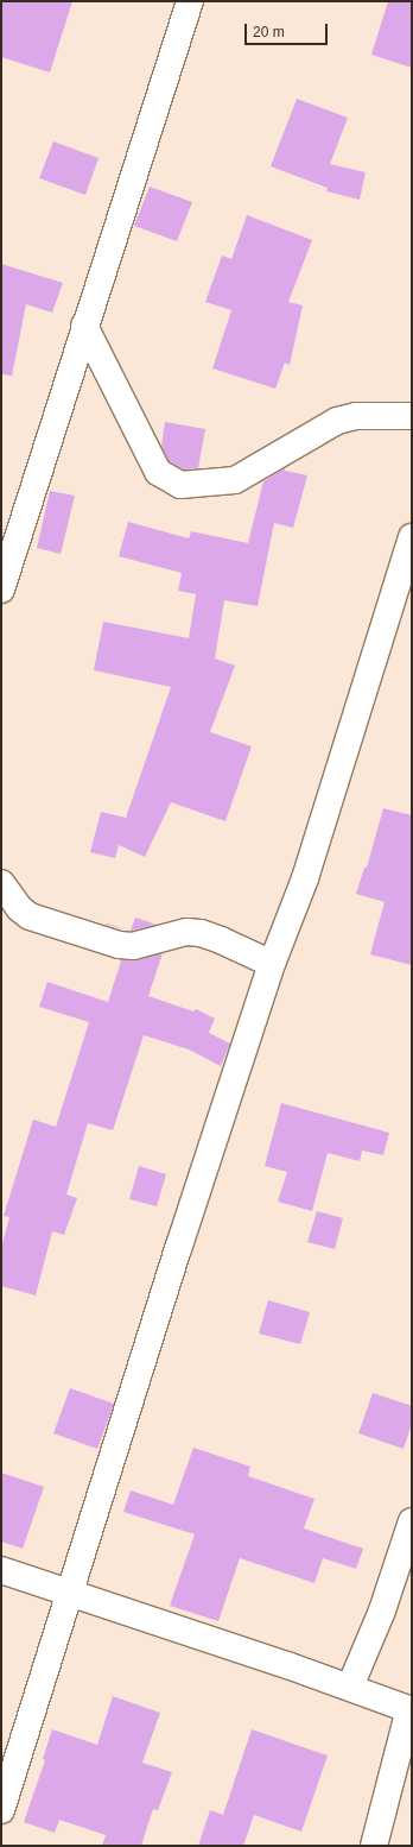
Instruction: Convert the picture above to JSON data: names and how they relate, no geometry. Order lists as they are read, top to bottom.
{
  "scale_bar": "20 m"
}
